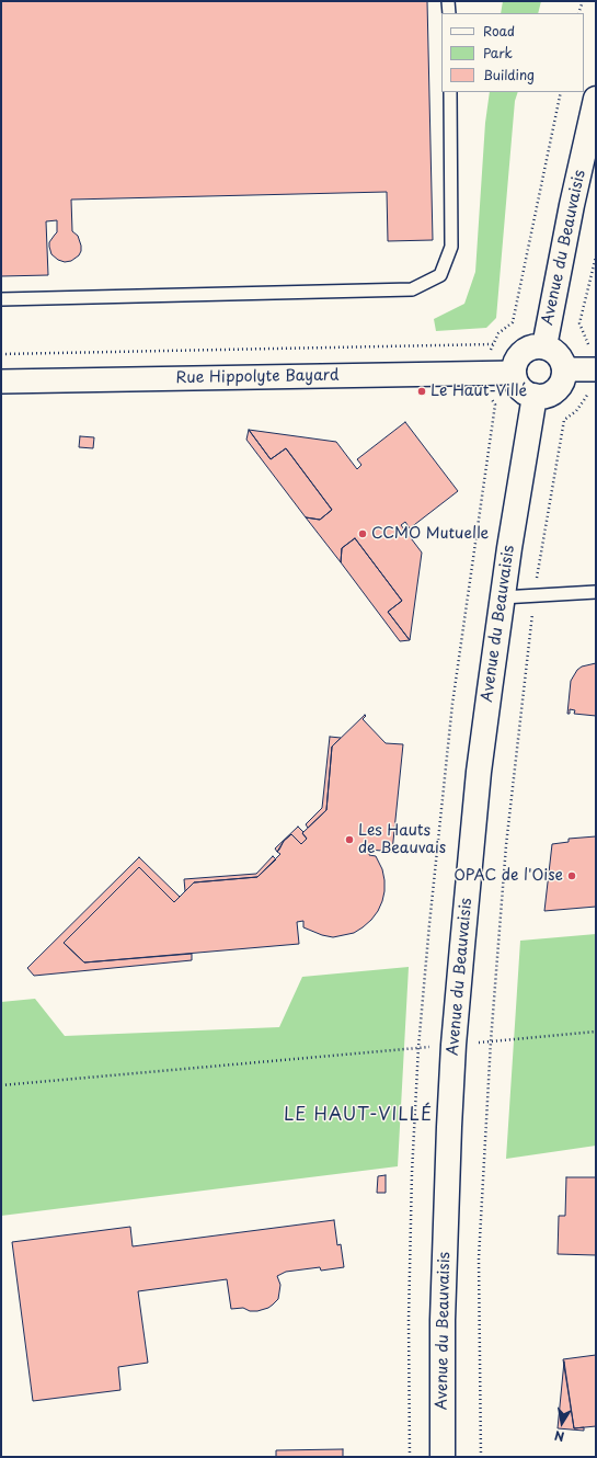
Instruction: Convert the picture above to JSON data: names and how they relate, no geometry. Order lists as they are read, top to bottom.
{
  "streets": {
    "street": ["Avenue du Beauvaisis", "Rue Hippolyte Bayard"]
  },
  "crossings": [
    ["Avenue du Beauvaisis", "Rue Hippolyte Bayard"]
  ],
  "districts": ["LE HAUT-VILLÉ"],
  "places": [
    "Le Haut-Villé",
    "CCMO Mutuelle",
    "Les Hauts de Beauvais",
    "OPAC de l'Oise"
  ],
  "legend": ["Road", "Park", "Building"],
  "north": "bottom"
}
